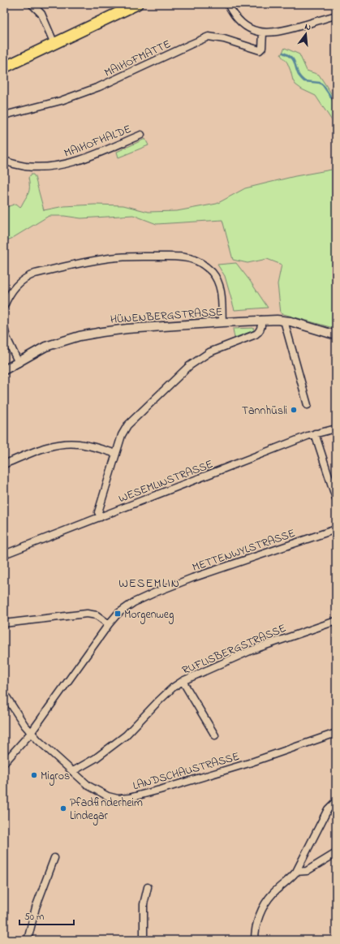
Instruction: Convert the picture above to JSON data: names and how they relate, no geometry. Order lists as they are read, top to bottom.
{
  "streets": {
    "street": [
      "MAIHOFMATTE",
      "MAIHOFHALDE",
      "HÜNENBERGSTRASSE",
      "WESEMLINSTRASSE",
      "METTENWYLSTRASSE",
      "RUFLISBERGSTRASSE",
      "LANDSCHAUSTRASSE"
    ]
  },
  "crossings": [
    ["METTENWYLSTRASSE", "LANDSCHAUSTRASSE"],
    ["RUFLISBERGSTRASSE", "LANDSCHAUSTRASSE"]
  ],
  "districts": ["WESEMLIN"],
  "places": {
    "other": ["Tannhüsli", "Migros", "Pfadfinderheim Lindegar"],
    "transit": ["Morgenweg"]
  },
  "scale_bar": "50 m",
  "north": "top"
}
